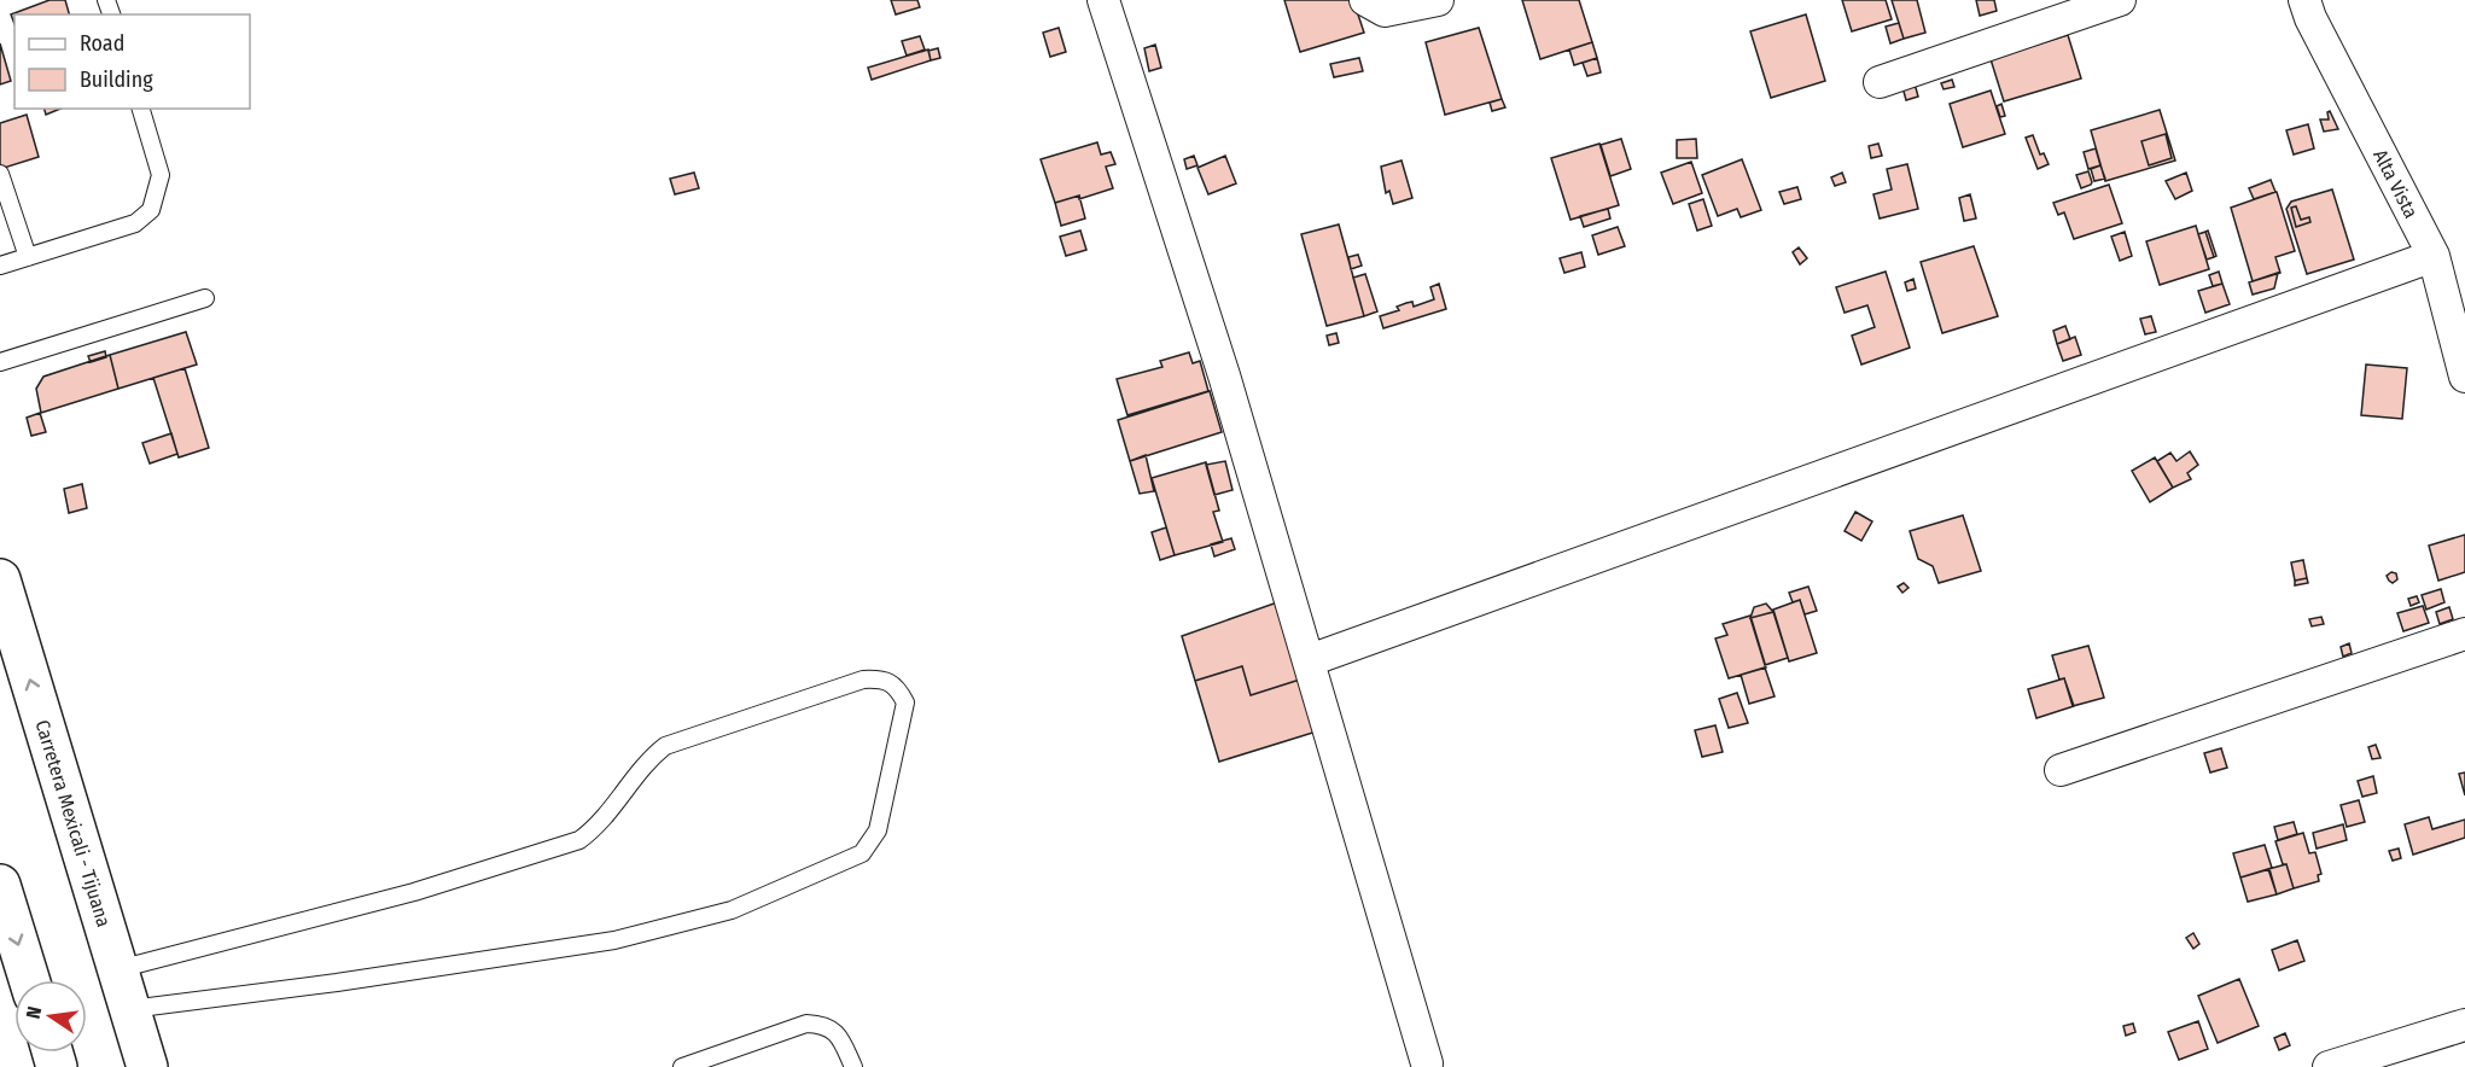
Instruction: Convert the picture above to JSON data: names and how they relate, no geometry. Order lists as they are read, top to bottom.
{
  "streets": {
    "main road": ["Carretera Mexicali - Tijuana"],
    "street": ["Alta Vista"]
  },
  "one_way": ["Carretera Mexicali - Tijuana"],
  "legend": ["Road", "Building"],
  "north": "left"
}
